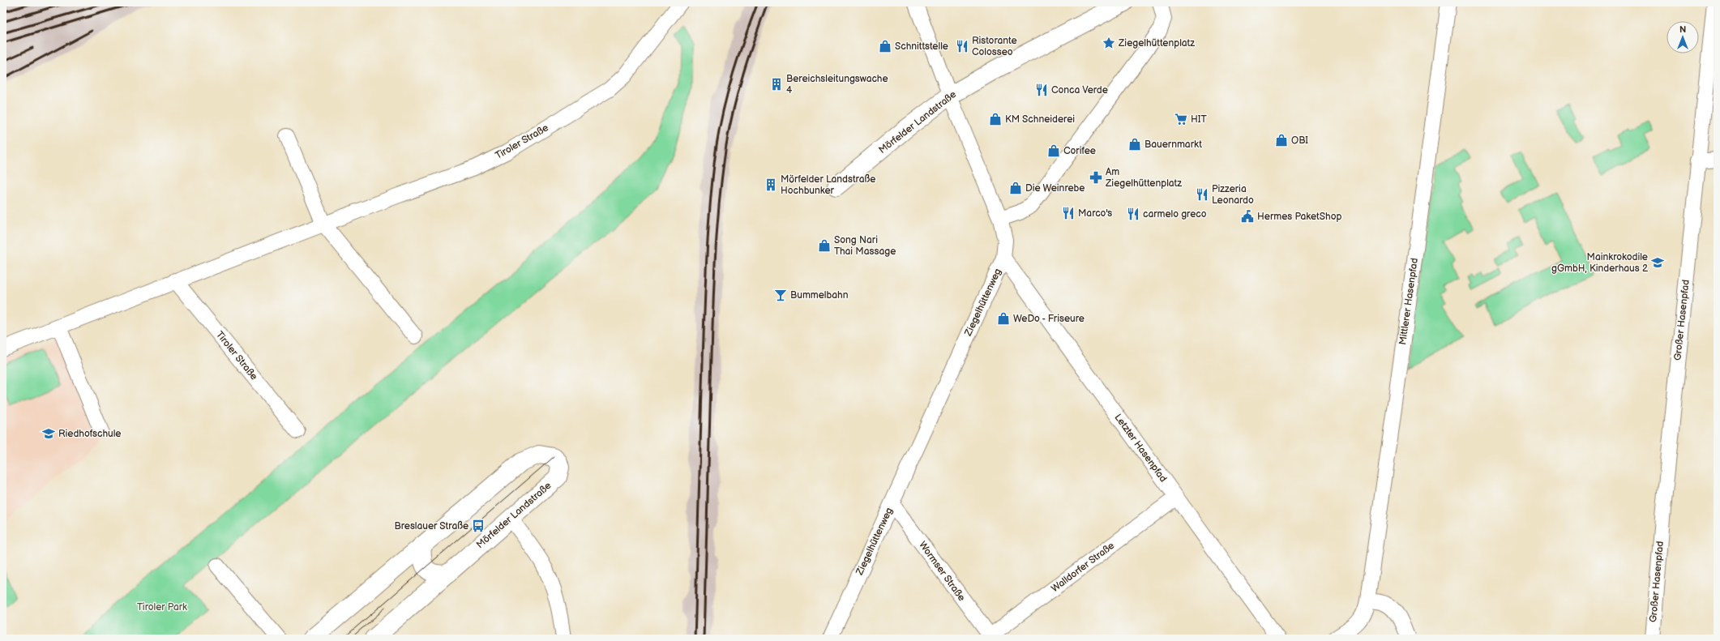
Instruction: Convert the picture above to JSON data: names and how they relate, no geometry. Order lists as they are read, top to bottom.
{
  "streets": {
    "main road": ["Mörfelder Landstraße"],
    "street": [
      "Tiroler Straße",
      "Mittlerer Hasenpfad",
      "Ziegelhüttenweg",
      "Großer Hasenpfad",
      "Letzter Hasenpfad",
      "Walldorfer Straße",
      "Wormser Straße"
    ]
  },
  "crossings": [
    ["Mörfelder Landstraße", "Ziegelhüttenweg"],
    ["Ziegelhüttenweg", "Letzter Hasenpfad"],
    ["Ziegelhüttenweg", "Wormser Straße"],
    ["Letzter Hasenpfad", "Walldorfer Straße"],
    ["Walldorfer Straße", "Wormser Straße"]
  ],
  "parks": ["Tiroler Park"],
  "places": {
    "place": ["Ziegelhüttenplatz"],
    "shop": [
      "Schnittstelle",
      "KM Schneiderei",
      "OBI",
      "Bauernmarkt",
      "Corifee",
      "Die Weinrebe",
      "Song Nari Thai Massage",
      "WeDo - Friseure"
    ],
    "restaurant": [
      "Ristorante Colosseo",
      "Conca Verde",
      "Pizzeria Leonardo",
      "Marco's",
      "carmelo greco"
    ],
    "building": ["Bereichsleitungswache 4", "Mörfelder Landstraße Hochbunker"],
    "supermarket": ["HIT"],
    "pharmacy": ["Am Ziegelhüttenplatz"],
    "public building": ["Hermes PaketShop"],
    "school or university": ["Mainkrokodile gGmbH, Kinderhaus 2", "Riedhofschule"],
    "bar": ["Bummelbahn"],
    "bus stop": ["Breslauer Straße"]
  },
  "north": "top"
}
